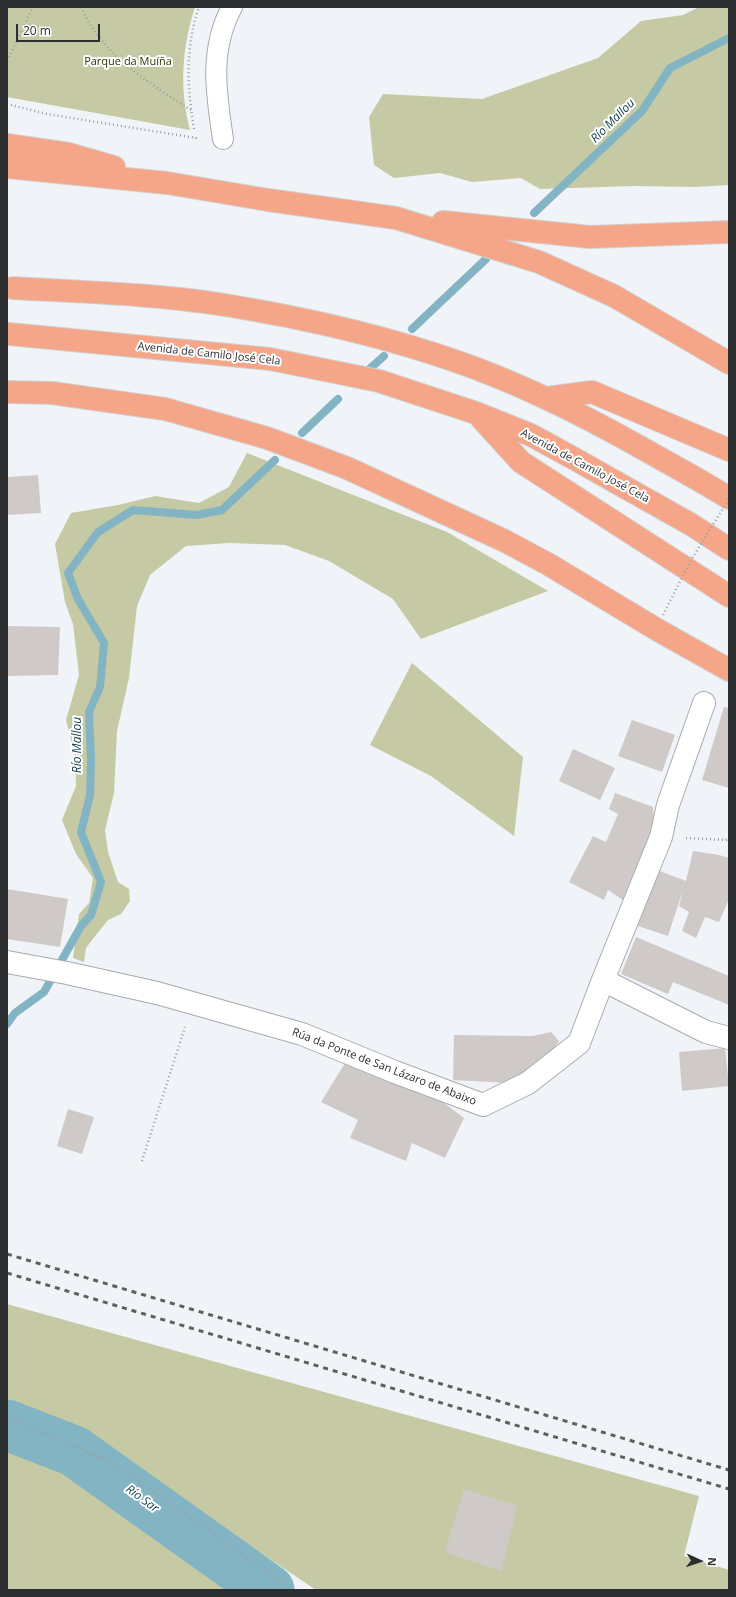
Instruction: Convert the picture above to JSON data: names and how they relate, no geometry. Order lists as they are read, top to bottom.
{
  "streets": {
    "highway": ["Avenida de Camilo José Cela"],
    "street": ["Rúa da Ponte de San Lázaro de Abaixo"]
  },
  "water": ["Río Mallou", "Río Sar"],
  "parks": ["Parque da Muíña"],
  "scale_bar": "20 m",
  "north": "right"
}
